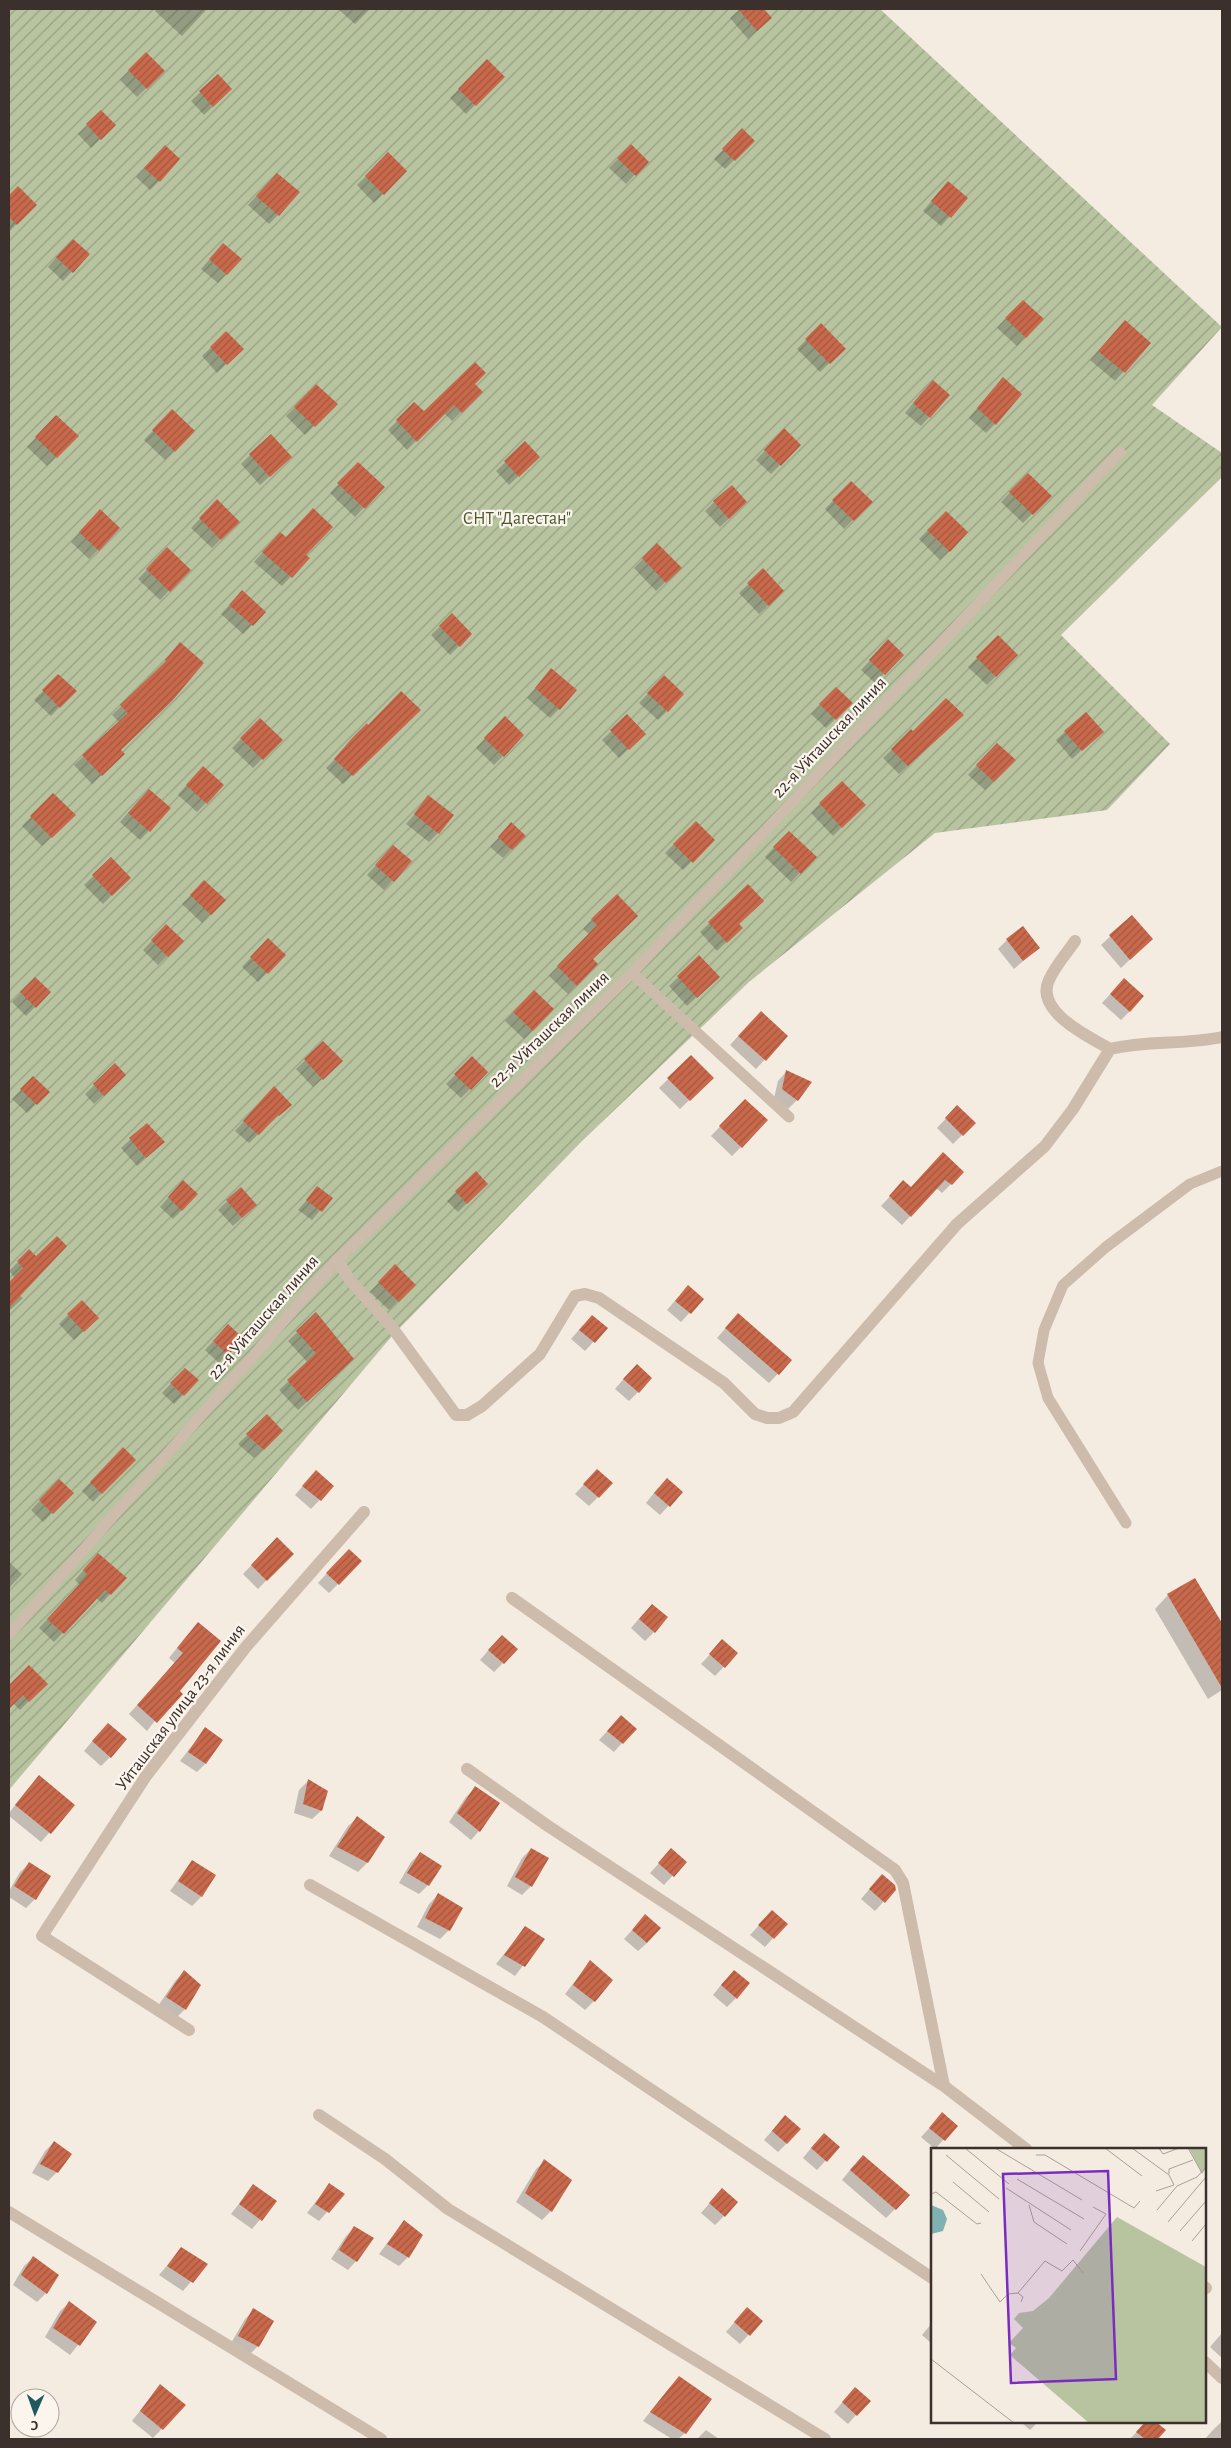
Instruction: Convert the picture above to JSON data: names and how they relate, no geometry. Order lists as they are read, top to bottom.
{
  "streets": {
    "street": ["Уйташская улица 23-я линия"],
    "lane": ["22-я Уйташская линия"]
  },
  "parks": ["СНТ \"Дагестан\""],
  "north": "bottom"
}
